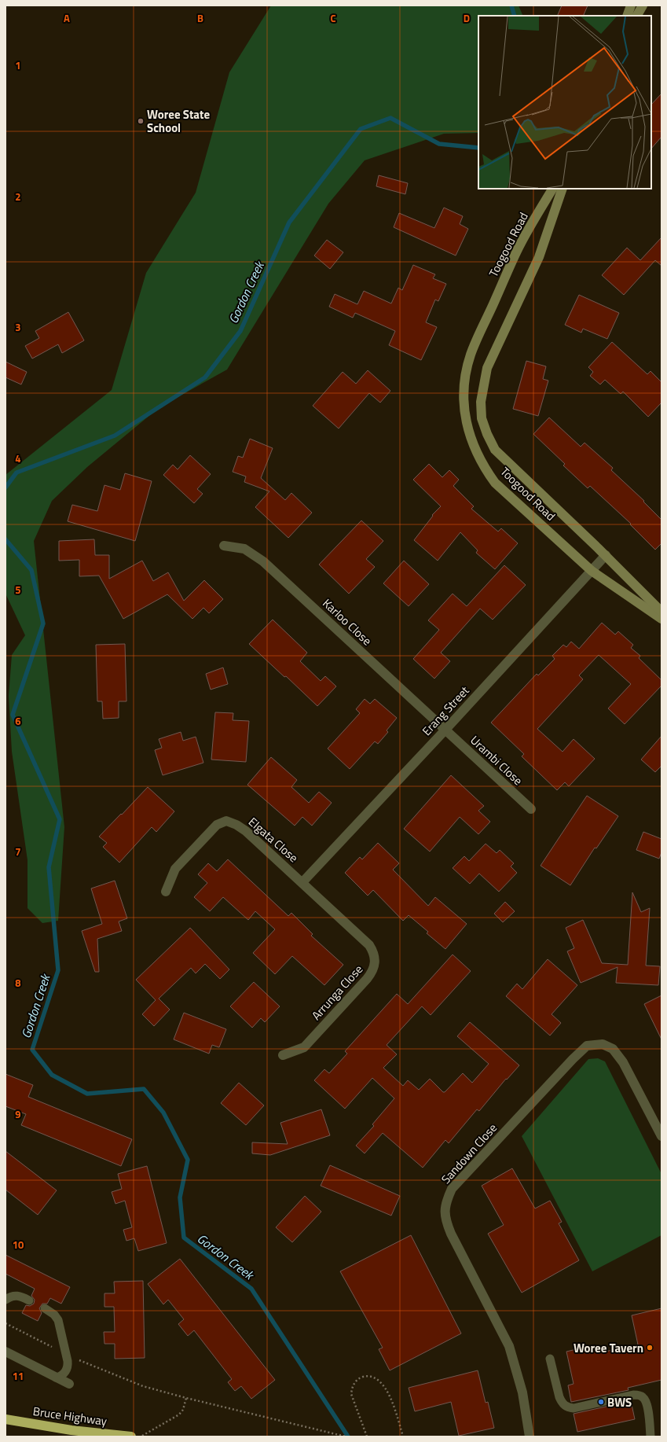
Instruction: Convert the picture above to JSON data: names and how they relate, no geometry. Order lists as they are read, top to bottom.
{
  "streets": {
    "highway": ["Bruce Highway"],
    "street": [
      "Toogood Road",
      "Karloo Close",
      "Erang Street",
      "Urambi Close",
      "Elgata Close",
      "Arrunga Close",
      "Sandown Close"
    ]
  },
  "crossings": [
    ["Toogood Road", "Erang Street"],
    ["Karloo Close", "Erang Street"],
    ["Karloo Close", "Urambi Close"],
    ["Erang Street", "Urambi Close"],
    ["Erang Street", "Elgata Close"],
    ["Erang Street", "Arrunga Close"],
    ["Elgata Close", "Arrunga Close"]
  ],
  "water": ["Gordon Creek"],
  "places": ["Woree State School", "Woree Tavern", "BWS"],
  "grid": {
    "columns": [
      "A",
      "B",
      "C",
      "D"
    ],
    "rows": [
      "1",
      "2",
      "3",
      "4",
      "5",
      "6",
      "7",
      "8",
      "9",
      "10",
      "11"
    ]
  }
}
